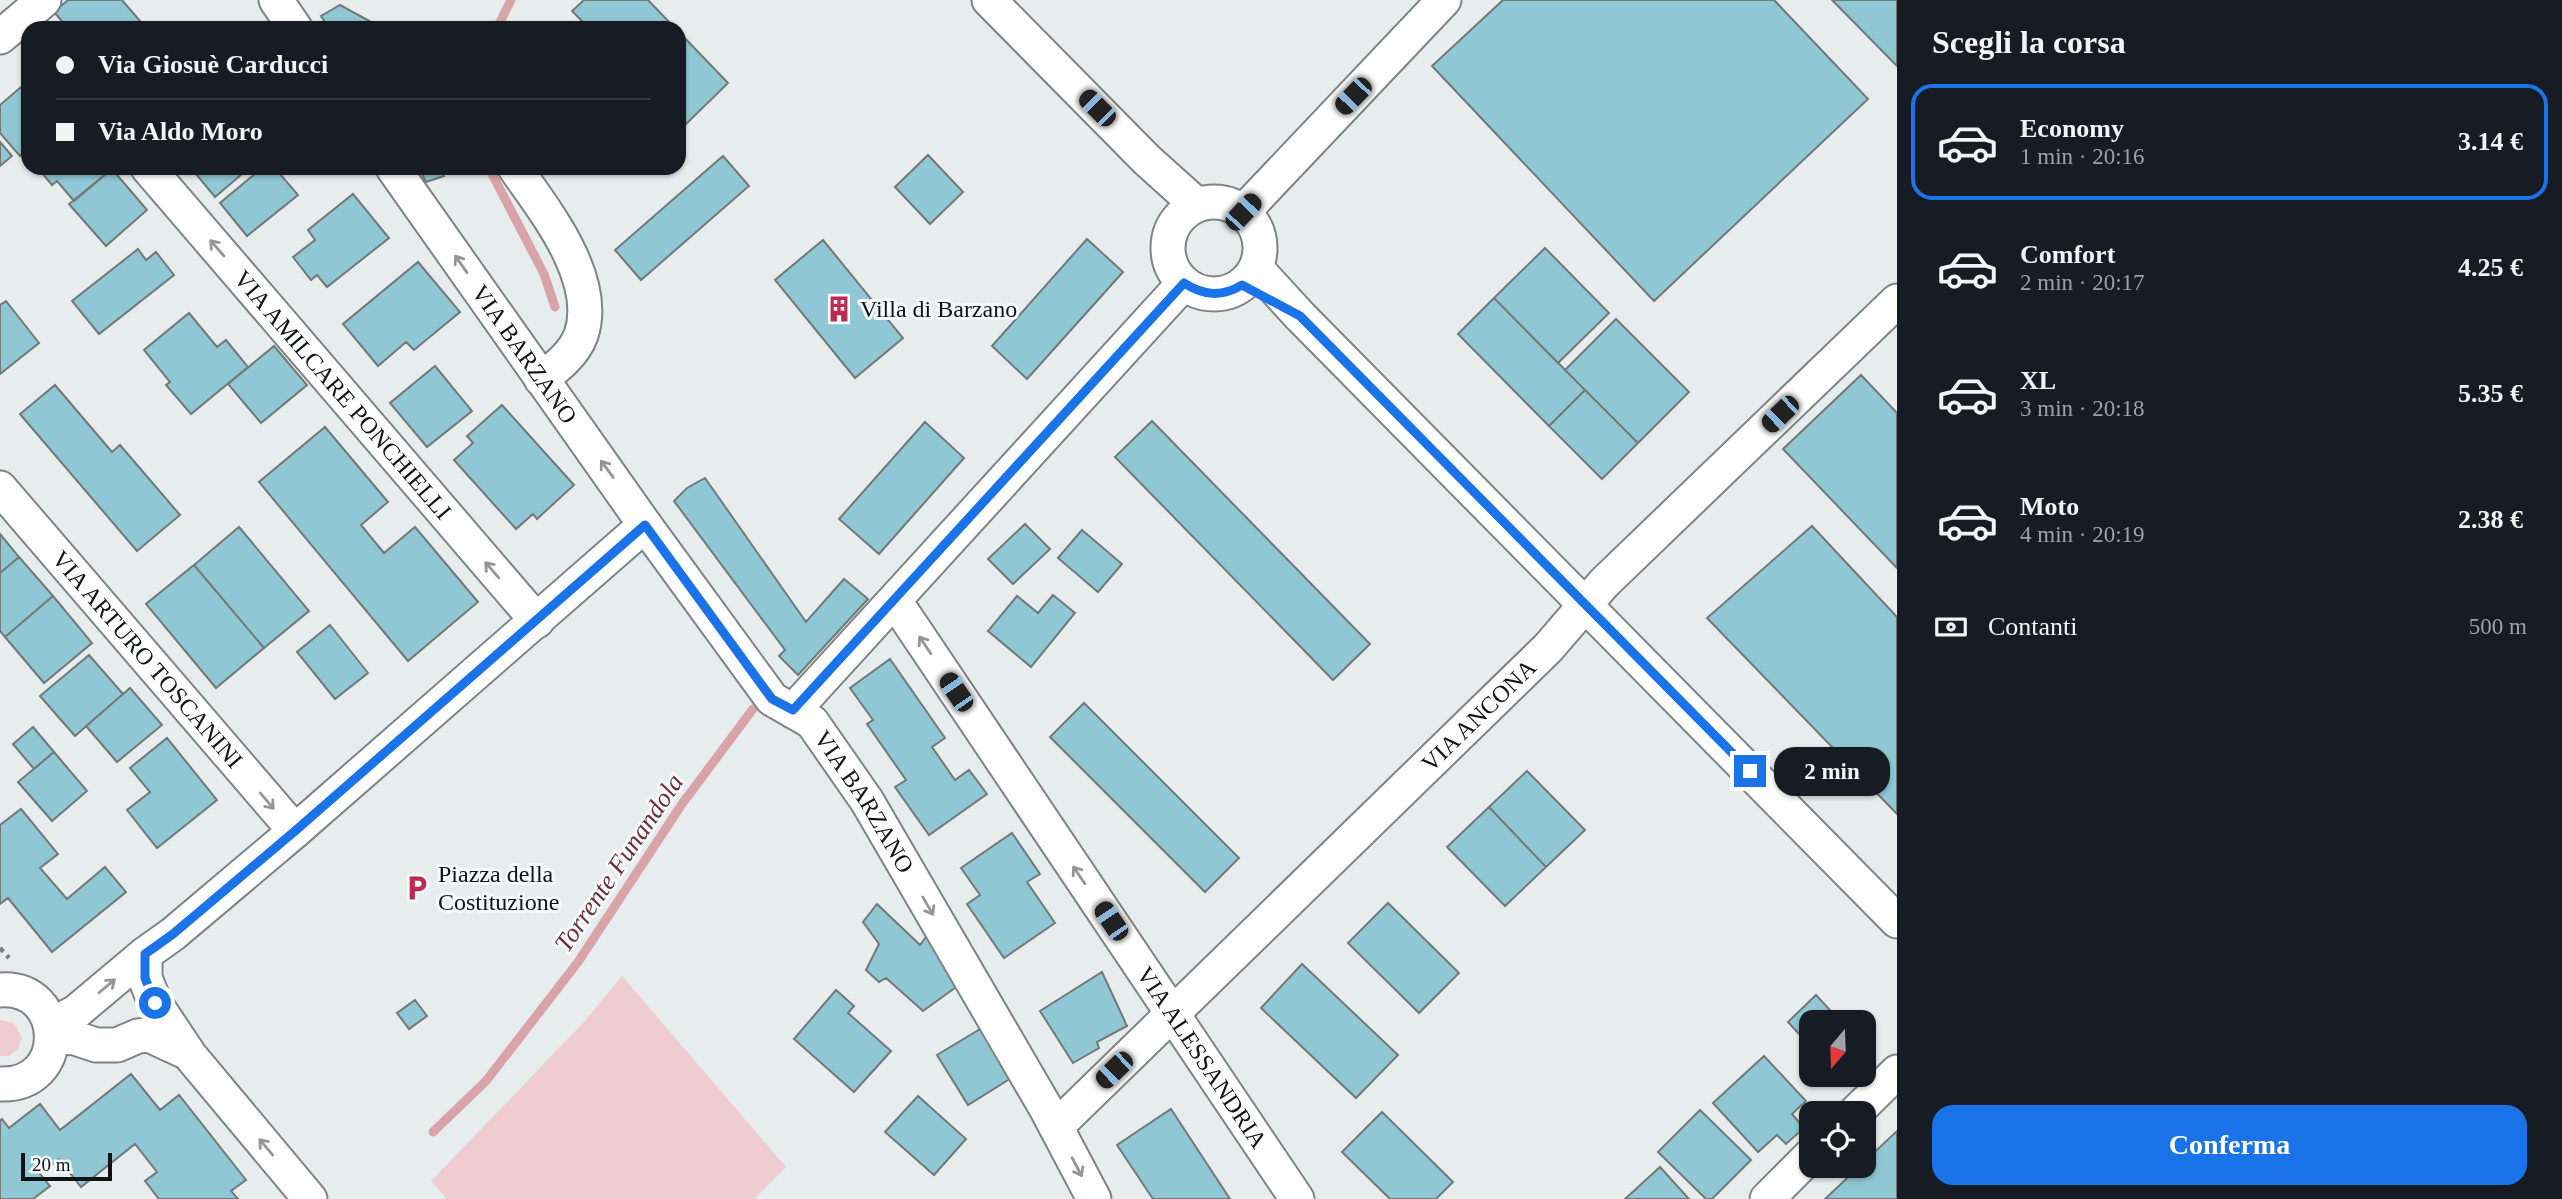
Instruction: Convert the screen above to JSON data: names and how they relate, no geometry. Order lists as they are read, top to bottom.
{
  "streets": {
    "street": [
      "VIA BARZANO",
      "VIA AMILCARE PONCHIELLI",
      "VIA ARTURO TOSCANINI",
      "VIA ANCONA",
      "VIA ALESSANDRIA"
    ]
  },
  "crossings": [
    ["VIA BARZANO", "VIA ANCONA"],
    ["VIA ANCONA", "VIA ALESSANDRIA"]
  ],
  "one_way": ["VIA AMILCARE PONCHIELLI", "VIA ARTURO TOSCANINI", "VIA ALESSANDRIA"],
  "water": ["Torrente Funandola"],
  "places": {
    "building": ["Villa di Barzano"],
    "parking": ["Piazza della Costituzione"]
  },
  "scale_bar": "20 m",
  "north": "bottom",
  "page": {
    "heading": "Scegli la corsa",
    "banner": ["Via Giosuè Carducci", "Via Aldo Moro"],
    "list": [
      {
        "name": "Economy",
        "note": "1 min · 20:16",
        "value": "3.14 €"
      },
      {
        "name": "Comfort",
        "note": "2 min · 20:17",
        "value": "4.25 €"
      },
      {
        "name": "XL",
        "note": "3 min · 20:18",
        "value": "5.35 €"
      },
      {
        "name": "Moto",
        "note": "4 min · 20:19",
        "value": "2.38 €"
      }
    ],
    "pay": ["Contanti", "500 m"],
    "bubble": "2 min",
    "buttons": "Conferma",
    "scale": "20 m"
  }
}
